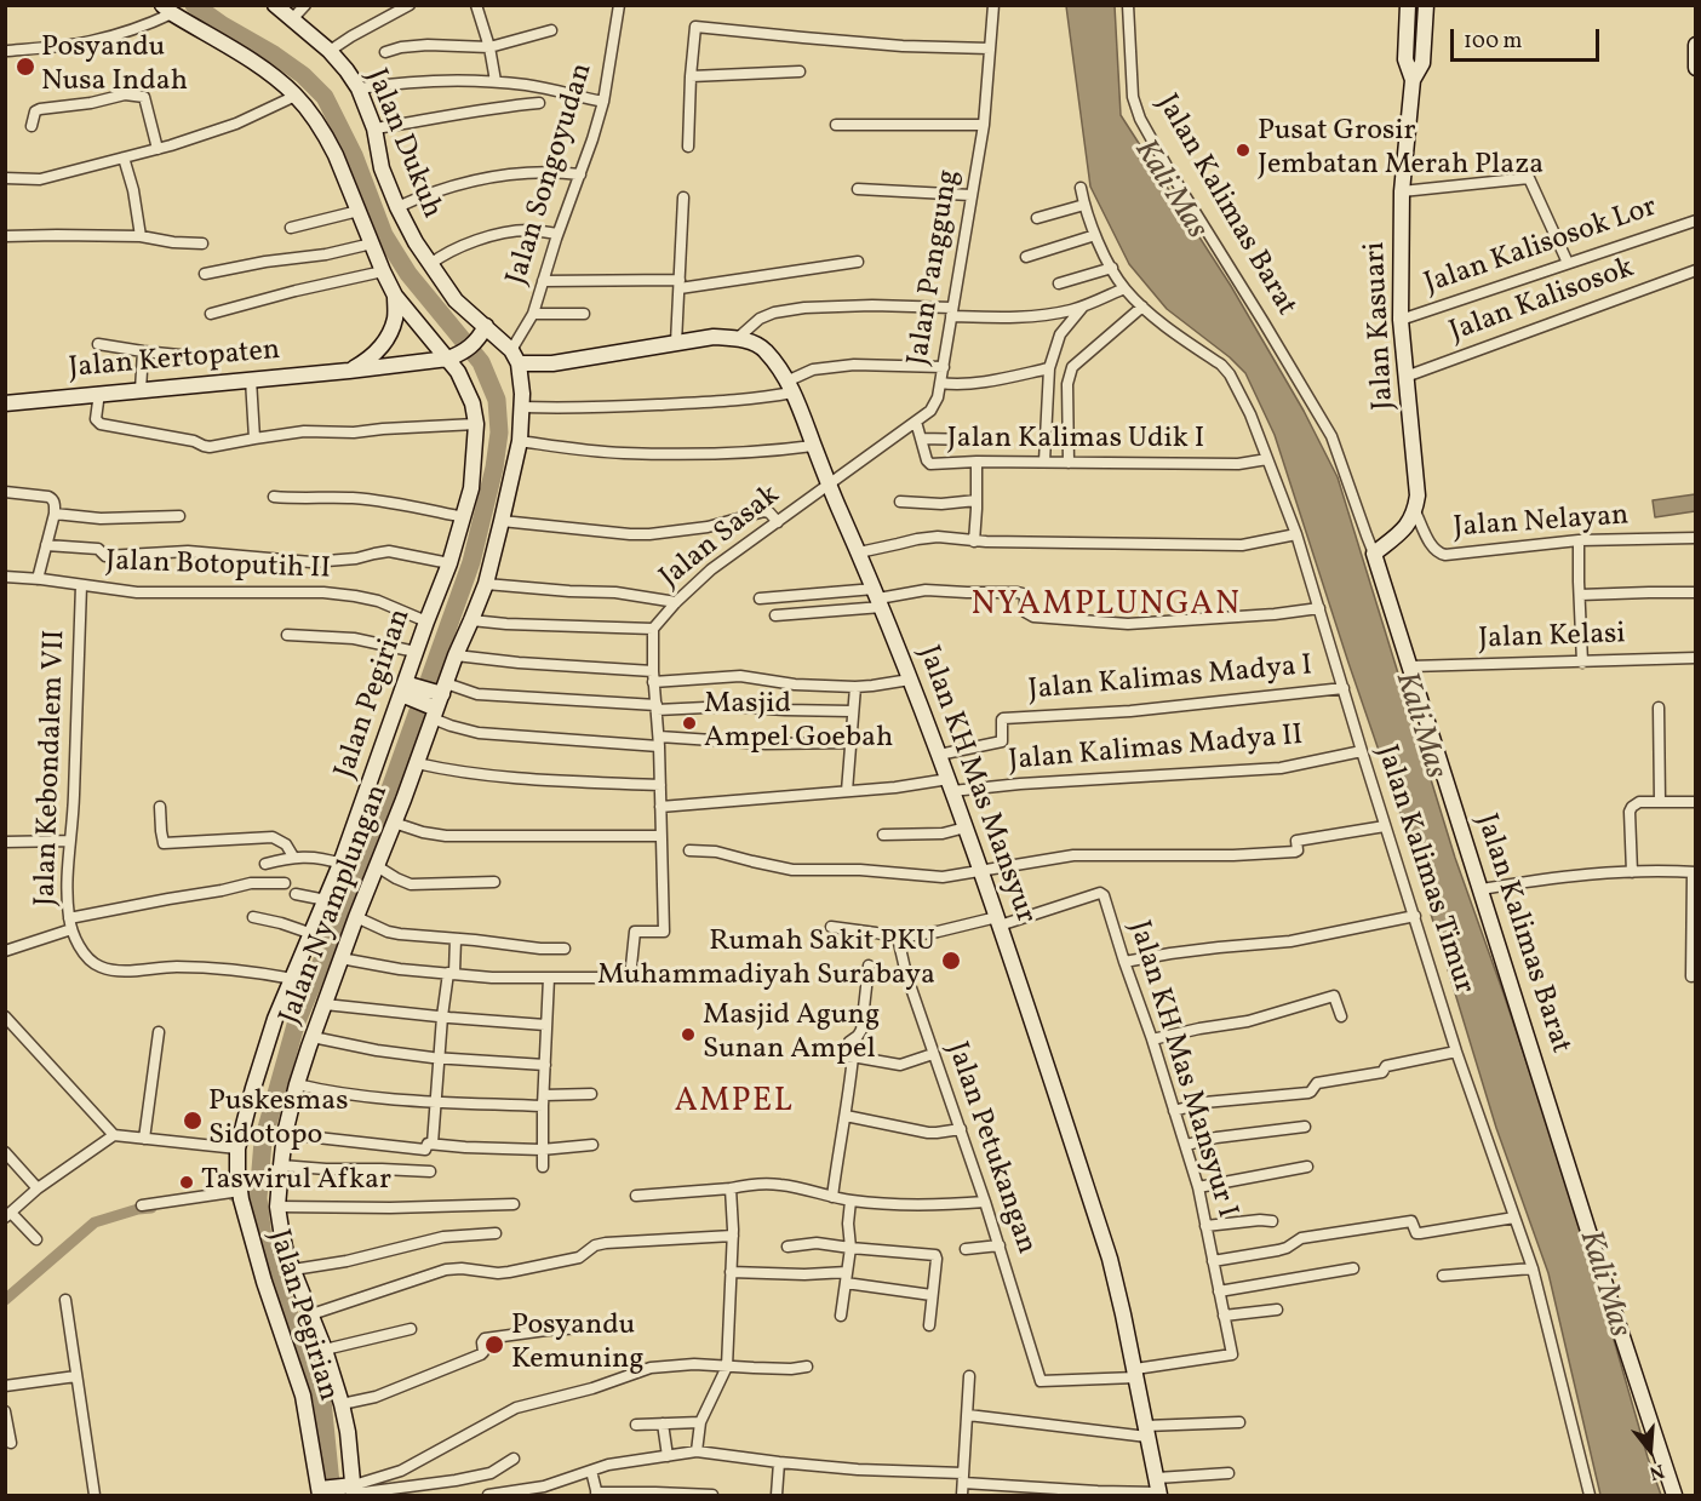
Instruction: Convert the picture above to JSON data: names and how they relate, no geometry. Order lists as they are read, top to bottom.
{
  "streets": {
    "street": [
      "Jalan Dukuh",
      "Jalan Songoyudan",
      "Jalan Kalimas Barat",
      "Jalan Kalisosok Lor",
      "Jalan Panggung",
      "Jalan Kalisosok",
      "Jalan Kasuari",
      "Jalan Kertopaten",
      "Jalan Kalimas Udik I",
      "Jalan Nelayan",
      "Jalan Sasak",
      "Jalan Botoputih II",
      "Jalan Kelasi",
      "Jalan Kalimas Madya I",
      "Jalan Pegirian",
      "Jalan Kalimas Madya II",
      "Jalan Kebondalem VII",
      "Jalan KH Mas Mansyur",
      "Jalan Kalimas Timur",
      "Jalan Nyamplungan",
      "Jalan KH Mas Mansyur I",
      "Jalan Petukangan"
    ]
  },
  "crossings": [
    ["Jalan Dukuh", "Jalan Songoyudan"],
    ["Jalan Dukuh", "Jalan Nyamplungan"],
    ["Jalan Songoyudan", "Jalan Nyamplungan"],
    ["Jalan Kalimas Barat", "Jalan Kelasi"],
    ["Jalan Kalisosok Lor", "Jalan Kasuari"],
    ["Jalan Panggung", "Jalan Kalimas Udik I"],
    ["Jalan Panggung", "Jalan Sasak"],
    ["Jalan Panggung", "Jalan KH Mas Mansyur"],
    ["Jalan Kalisosok", "Jalan Kasuari"],
    ["Jalan Kasuari", "Jalan Nelayan"],
    ["Jalan Kertopaten", "Jalan Pegirian"],
    ["Jalan Kalimas Udik I", "Jalan Kalimas Timur"],
    ["Jalan Sasak", "Jalan KH Mas Mansyur"],
    ["Jalan Sasak", "Jalan Nyamplungan"],
    ["Jalan Botoputih II", "Jalan Pegirian"],
    ["Jalan Botoputih II", "Jalan Kebondalem VII"],
    ["Jalan Kalimas Madya I", "Jalan KH Mas Mansyur"],
    ["Jalan Kalimas Madya I", "Jalan Kalimas Timur"],
    ["Jalan Pegirian", "Jalan Kebondalem VII"],
    ["Jalan Kalimas Madya II", "Jalan KH Mas Mansyur"],
    ["Jalan Kalimas Madya II", "Jalan Kalimas Timur"],
    ["Jalan KH Mas Mansyur", "Jalan KH Mas Mansyur I"],
    ["Jalan KH Mas Mansyur", "Jalan Petukangan"],
    ["Jalan KH Mas Mansyur I", "Jalan Petukangan"]
  ],
  "districts": ["NYAMPLUNGAN", "AMPEL"],
  "water": ["Kali Mas"],
  "places": [
    "Posyandu Nusa Indah",
    "Pusat Grosir Jembatan Merah Plaza",
    "Masjid Ampel Goebah",
    "Rumah Sakit PKU Muhammadiyah Surabaya",
    "Masjid Agung Sunan Ampel",
    "Puskesmas Sidotopo",
    "Taswirul Afkar",
    "Posyandu Kemuning"
  ],
  "scale_bar": "100 m",
  "north": "bottom"
}
